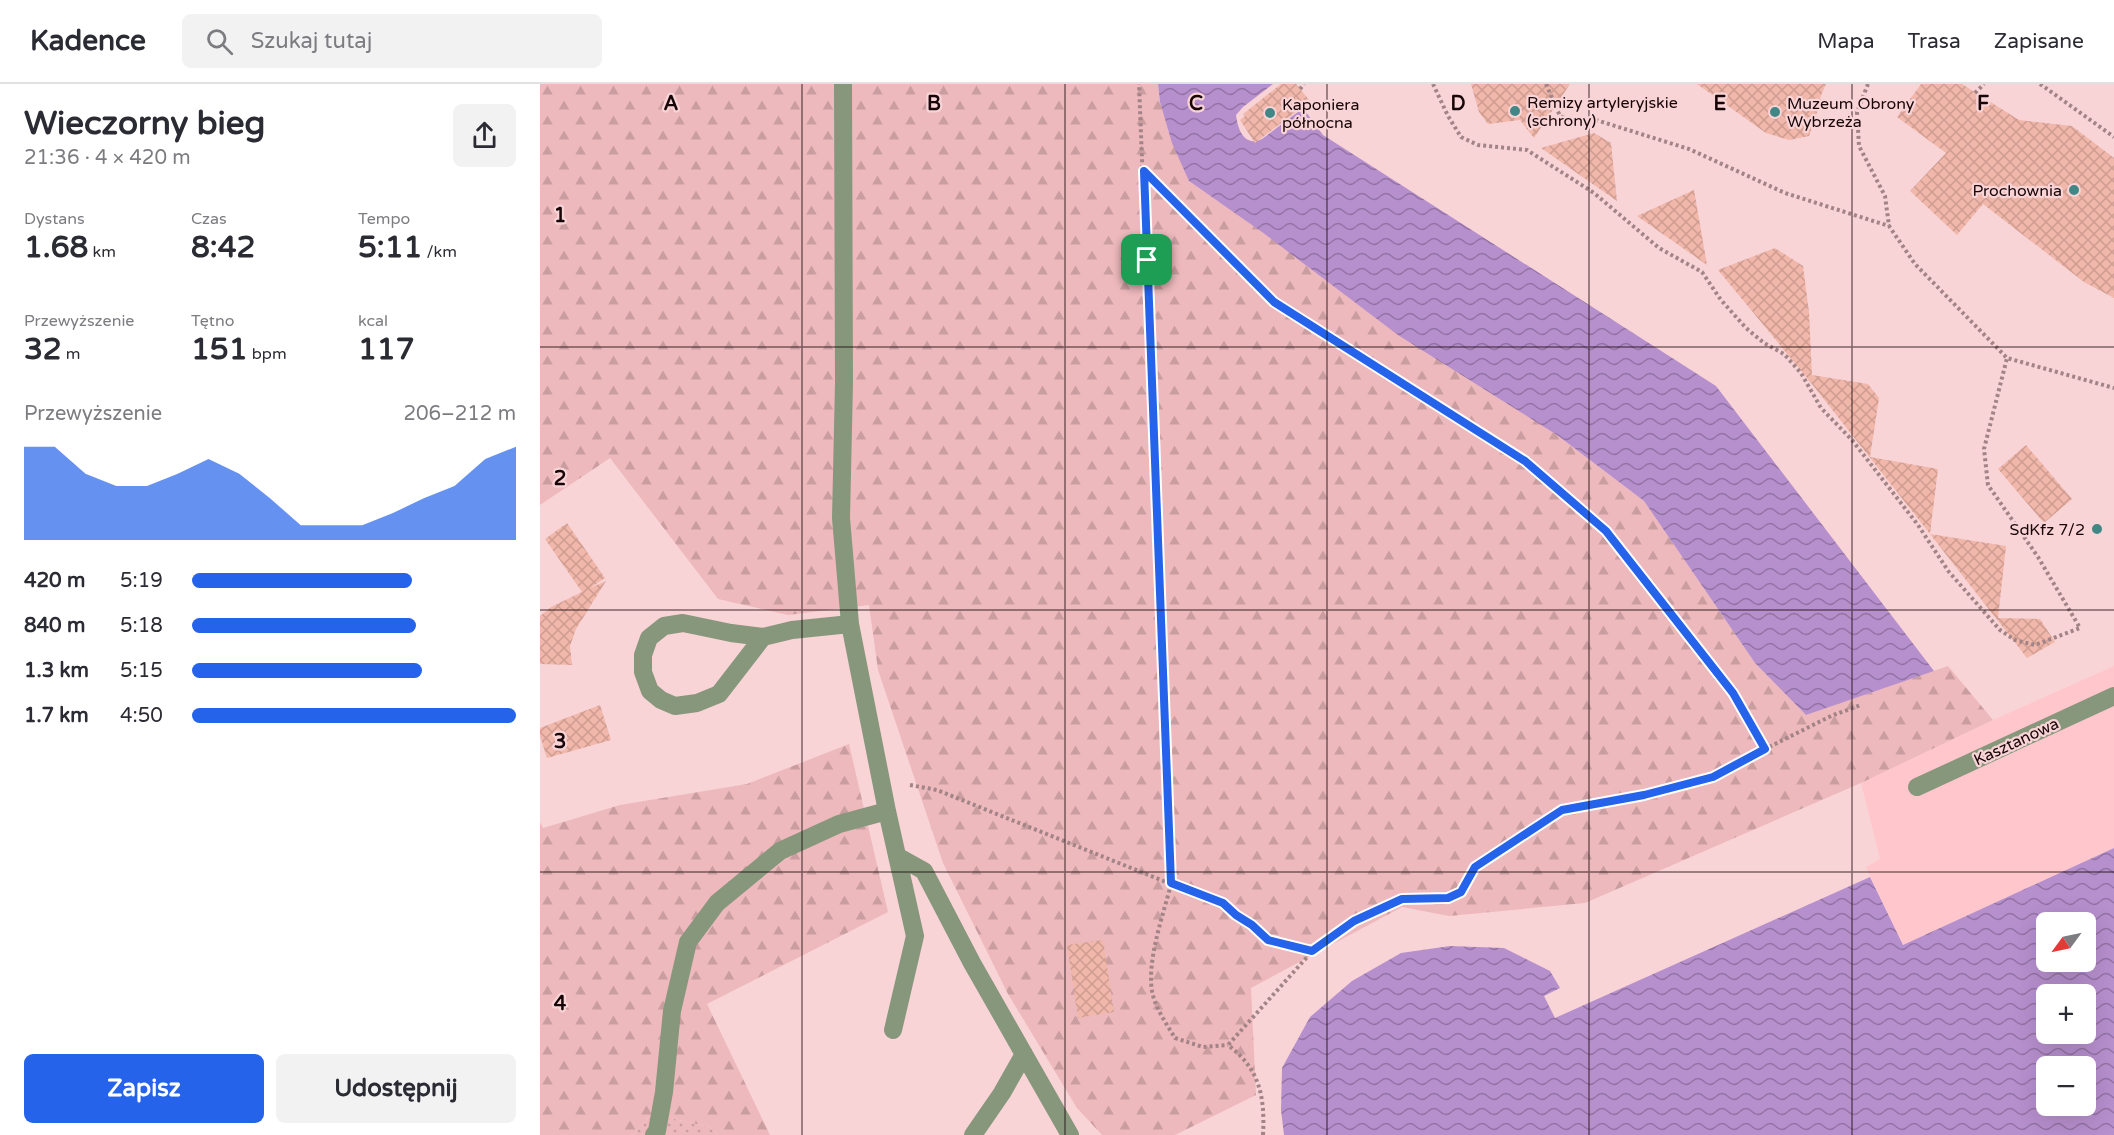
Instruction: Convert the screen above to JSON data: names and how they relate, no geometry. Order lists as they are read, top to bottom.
{
  "streets": {
    "lane": ["Kasztanowa"]
  },
  "places": [
    "Remizy artyleryjskie (schrony)",
    "Muzeum Obrony Wybrzeża",
    "Kaponiera północna",
    "Prochownia",
    "SdKfz 7/2"
  ],
  "north": "bottom left",
  "page": {
    "header": "Kadence",
    "search": "Szukaj tutaj",
    "nav": ["Mapa", "Trasa", "Zapisane"],
    "heading": ["Wieczorny bieg", "21:36 · 4 × 420 m"],
    "stats": [
      ["Dystans", "1.68 km"],
      ["Czas", "8:42"],
      ["Tempo", "5:11 /km"],
      ["Przewyższenie", "32 m"],
      ["Tętno", "151 bpm"],
      ["kcal", "117"]
    ],
    "chart": ["Przewyższenie", "206–212 m"],
    "list": [
      {
        "name": "420 m",
        "note": "5:19"
      },
      {
        "name": "840 m",
        "note": "5:18"
      },
      {
        "name": "1.3 km",
        "note": "5:15"
      },
      {
        "name": "1.7 km",
        "note": "4:50"
      }
    ],
    "map_buttons": ["+", "−"],
    "buttons": ["Zapisz", "Udostępnij"]
  },
  "grid": {
    "columns": [
      "A",
      "B",
      "C",
      "D",
      "E",
      "F"
    ],
    "rows": [
      "1",
      "2",
      "3",
      "4"
    ]
  }
}
